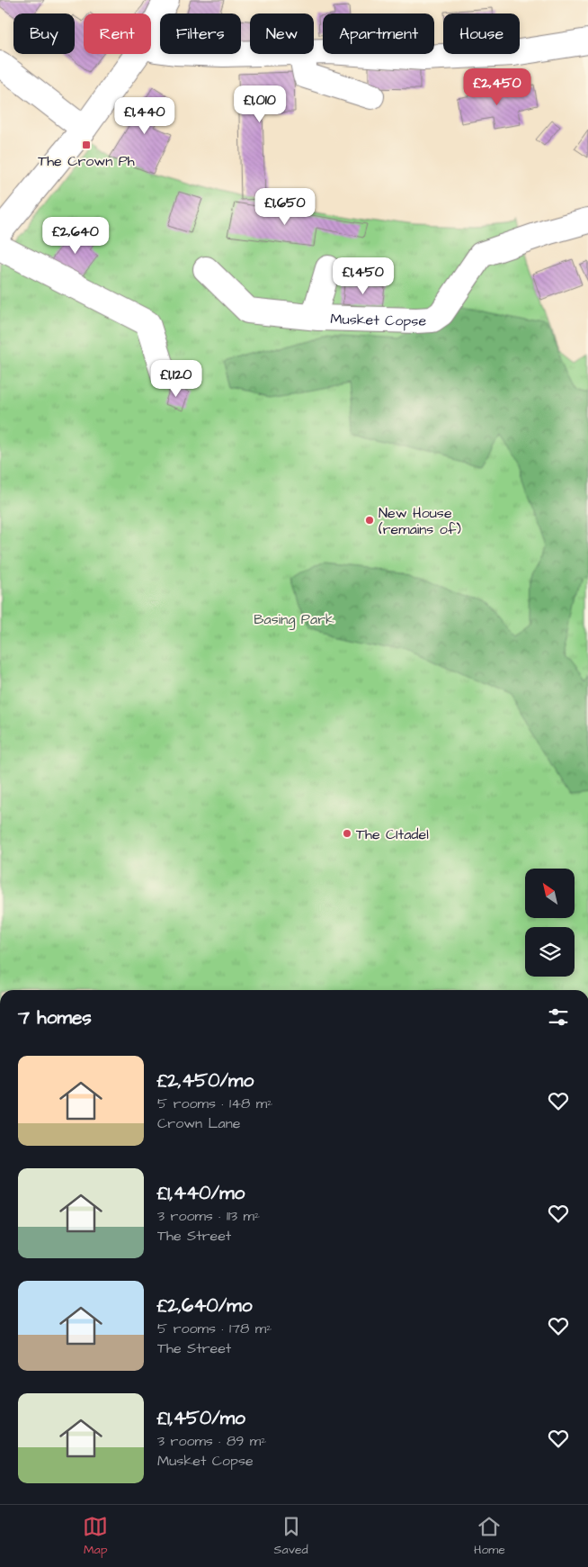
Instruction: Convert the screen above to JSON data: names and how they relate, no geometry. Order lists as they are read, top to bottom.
{
  "streets": {
    "street": ["Musket Copse"]
  },
  "parks": ["Basing Park"],
  "places": {
    "transit": ["The Crown Ph"],
    "other": ["New House (remains of)", "The CItadel"]
  },
  "north": "top left",
  "page": {
    "chip": [
      "Buy",
      "Rent",
      "Filters",
      "New",
      "Apartment",
      "House"
    ],
    "price": [
      "£2,450",
      "£1,010",
      "£1,440",
      "£1,650",
      "£2,640",
      "£1,450",
      "£1,120"
    ],
    "heading": "7 homes",
    "list": [
      {
        "name": "£2,450/mo",
        "note": "5 rooms · 148 m² · Crown Lane"
      },
      {
        "name": "£1,440/mo",
        "note": "3 rooms · 113 m² · The Street"
      },
      {
        "name": "£2,640/mo",
        "note": "5 rooms · 178 m² · The Street"
      },
      {
        "name": "£1,450/mo",
        "note": "3 rooms · 89 m² · Musket Copse"
      }
    ],
    "tabs": ["Map", "Saved", "Home"]
  }
}
